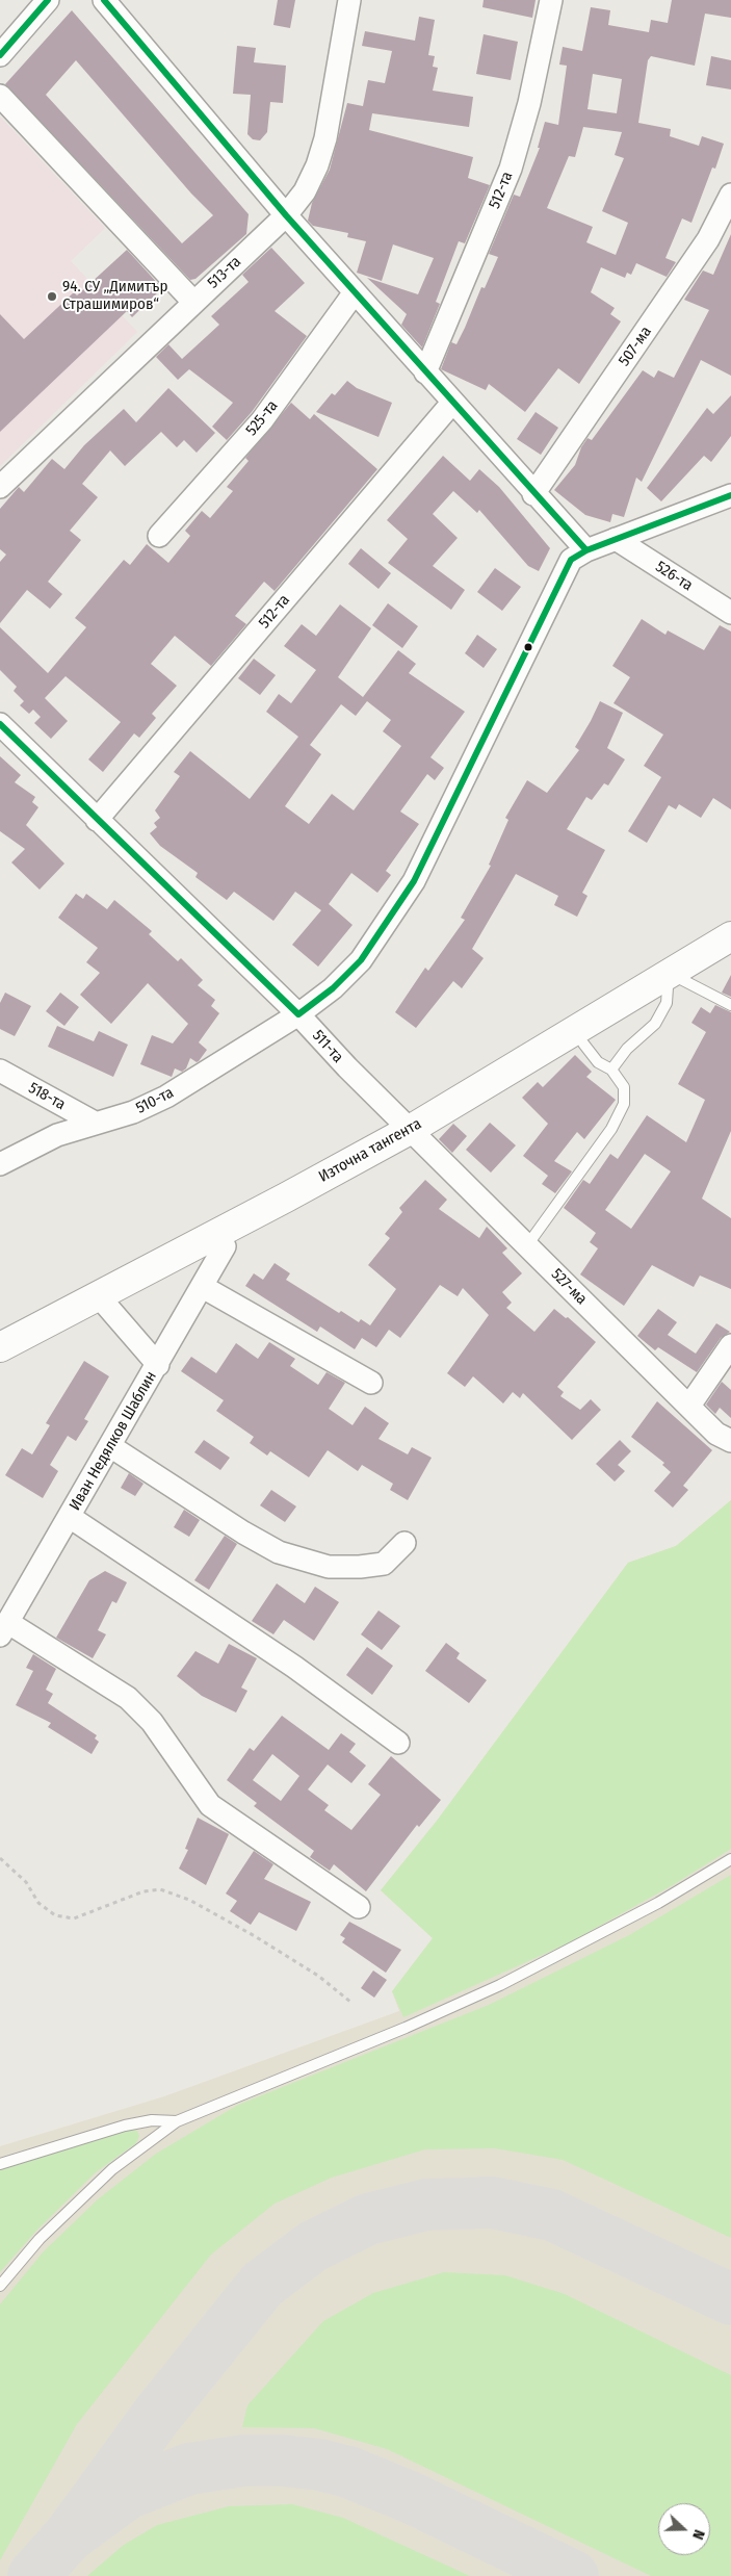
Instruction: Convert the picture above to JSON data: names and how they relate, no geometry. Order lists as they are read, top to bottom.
{
  "streets": {
    "street": [
      "512-та",
      "513-та",
      "507-ма",
      "525-та",
      "526-та",
      "511-та",
      "518-та",
      "510-та",
      "Източна тангента",
      "527-ма",
      "Иван Недялков Шаблин"
    ]
  },
  "crossings": [
    ["512-та", "511-та"],
    ["526-та", "510-та"],
    ["511-та", "510-та"],
    ["511-та", "Източна тангента"],
    ["511-та", "527-ма"],
    ["518-та", "510-та"],
    ["Източна тангента", "527-ма"]
  ],
  "places": ["94. СУ „Димитър Страшимиров“"],
  "north": "right"
}
